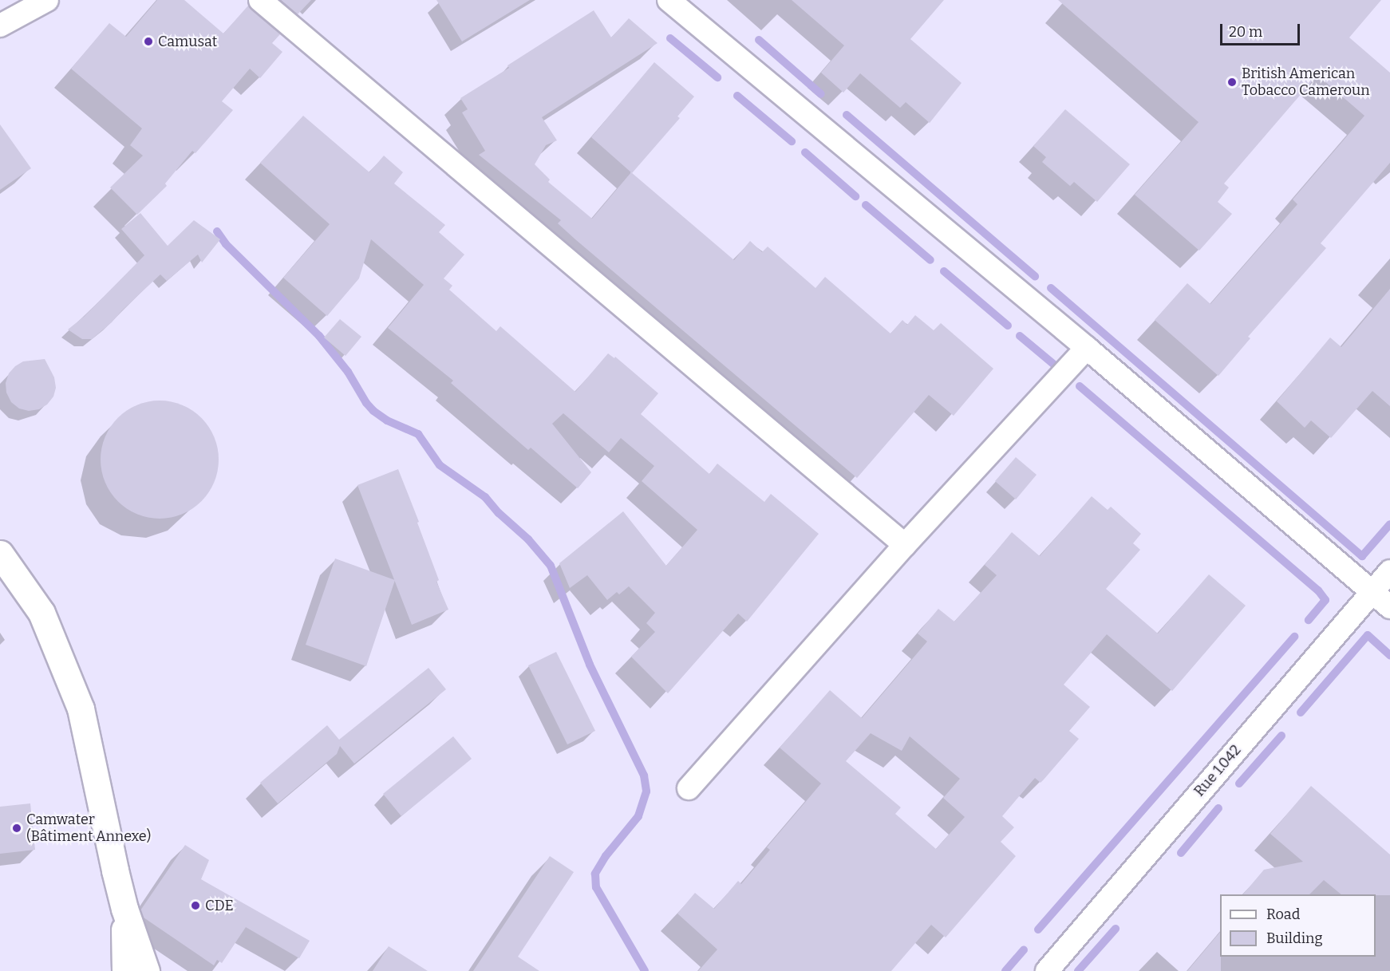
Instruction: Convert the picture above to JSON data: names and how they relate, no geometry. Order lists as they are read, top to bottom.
{
  "streets": {
    "street": ["Rue 1.042"]
  },
  "places": [
    "Camusat",
    "British American Tobacco Cameroun",
    "Camwater (Bâtiment Annexe)",
    "CDE"
  ],
  "legend": ["Road", "Building"],
  "scale_bar": "20 m"
}
